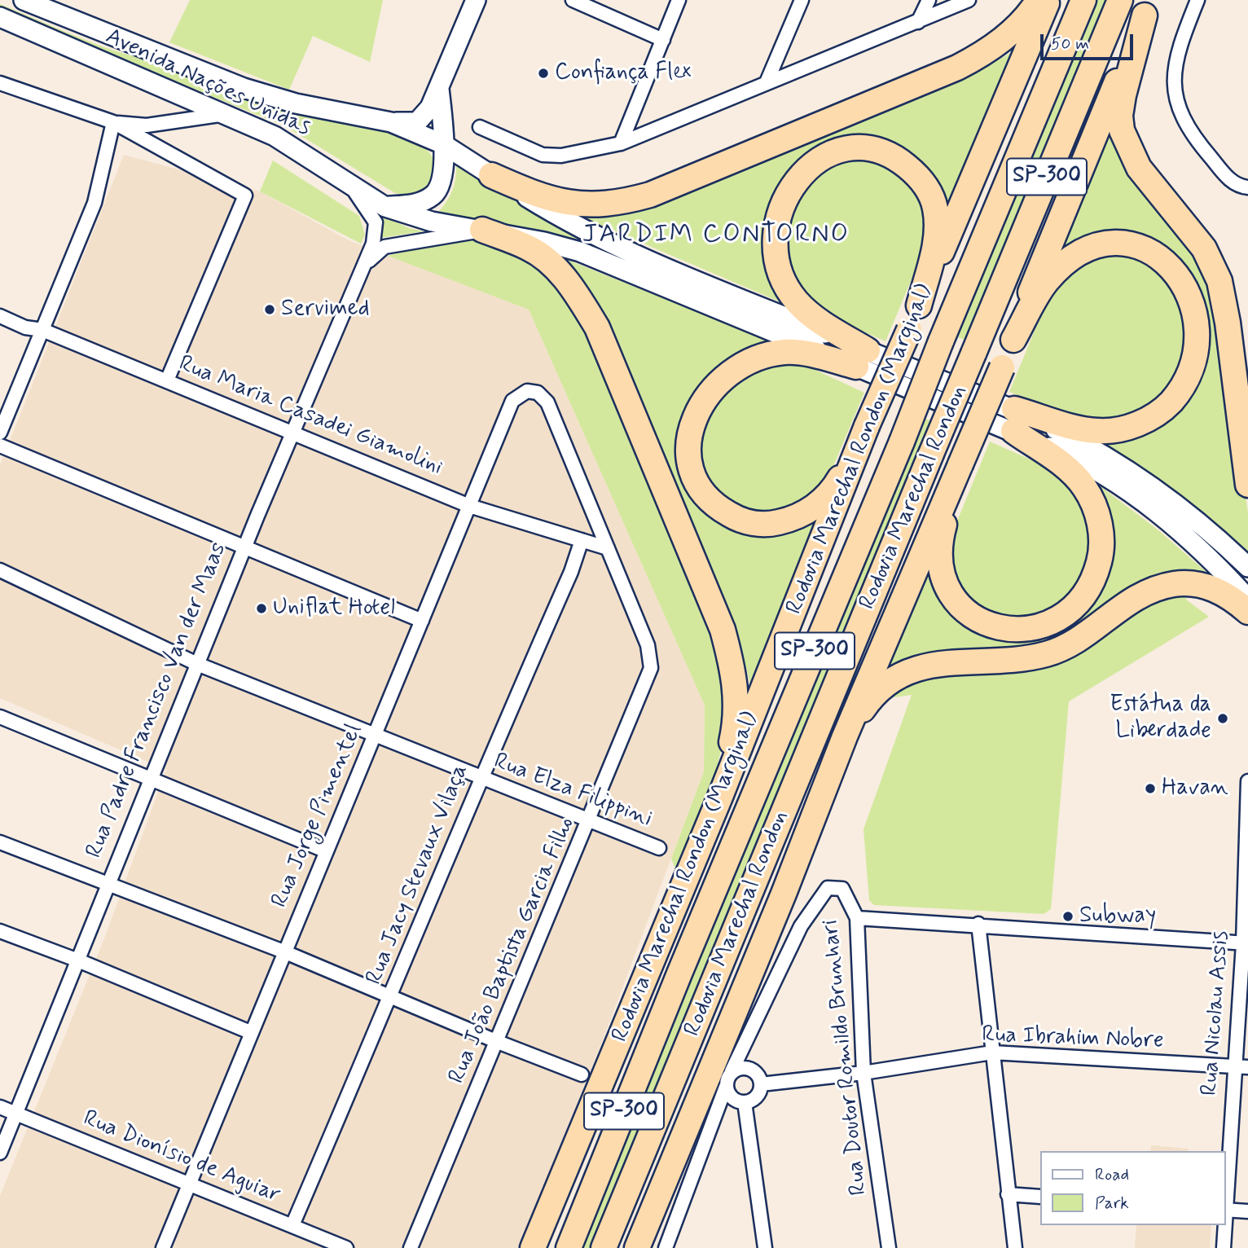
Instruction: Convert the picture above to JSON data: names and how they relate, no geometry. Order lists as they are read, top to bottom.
{
  "streets": {
    "highway": ["SP-300", "Rodovia Marechal Rondon (Marginal)", "Rodovia Marechal Rondon"],
    "main road": ["Avenida Nações Unidas"],
    "street": [
      "Rua Maria Casadei Giamolini",
      "Rua Padre Francisco Van der Maas",
      "Rua Elza Filippini",
      "Rua Jorge Pimentel",
      "Rua Jacy Stevaux Vilaça",
      "Rua João Baptista Garcia Filho",
      "Rua Nicolau Assis",
      "Rua Ibrahim Nobre",
      "Rua Doutor Romildo Brunhari",
      "Rua Dionísio de Aguiar"
    ]
  },
  "crossings": [
    ["Avenida Nações Unidas", "Rua Padre Francisco Van der Maas"],
    ["Rua Maria Casadei Giamolini", "Rua Padre Francisco Van der Maas"],
    ["Rua Maria Casadei Giamolini", "Rua Jorge Pimentel"],
    ["Rua Maria Casadei Giamolini", "Rua Jacy Stevaux Vilaça"],
    ["Rua Maria Casadei Giamolini", "Rua João Baptista Garcia Filho"],
    ["Rua Padre Francisco Van der Maas", "Rua Elza Filippini"],
    ["Rua Padre Francisco Van der Maas", "Rua Dionísio de Aguiar"],
    ["Rua Elza Filippini", "Rua Jorge Pimentel"],
    ["Rua Elza Filippini", "Rua Jacy Stevaux Vilaça"],
    ["Rua Elza Filippini", "Rua João Baptista Garcia Filho"],
    ["Rua Jorge Pimentel", "Rua João Baptista Garcia Filho"],
    ["Rua Jorge Pimentel", "Rua Dionísio de Aguiar"],
    ["Rua Jacy Stevaux Vilaça", "Rua Dionísio de Aguiar"],
    ["Rua Nicolau Assis", "Rua Ibrahim Nobre"],
    ["Rua Ibrahim Nobre", "Rua Doutor Romildo Brunhari"]
  ],
  "districts": ["JARDIM CONTORNO"],
  "places": [
    "Confiança Flex",
    "Servimed",
    "Uniflat Hotel",
    "Estátua da Liberdade",
    "Havan",
    "Subway"
  ],
  "legend": ["Road", "Park"],
  "scale_bar": "50 m"
}
